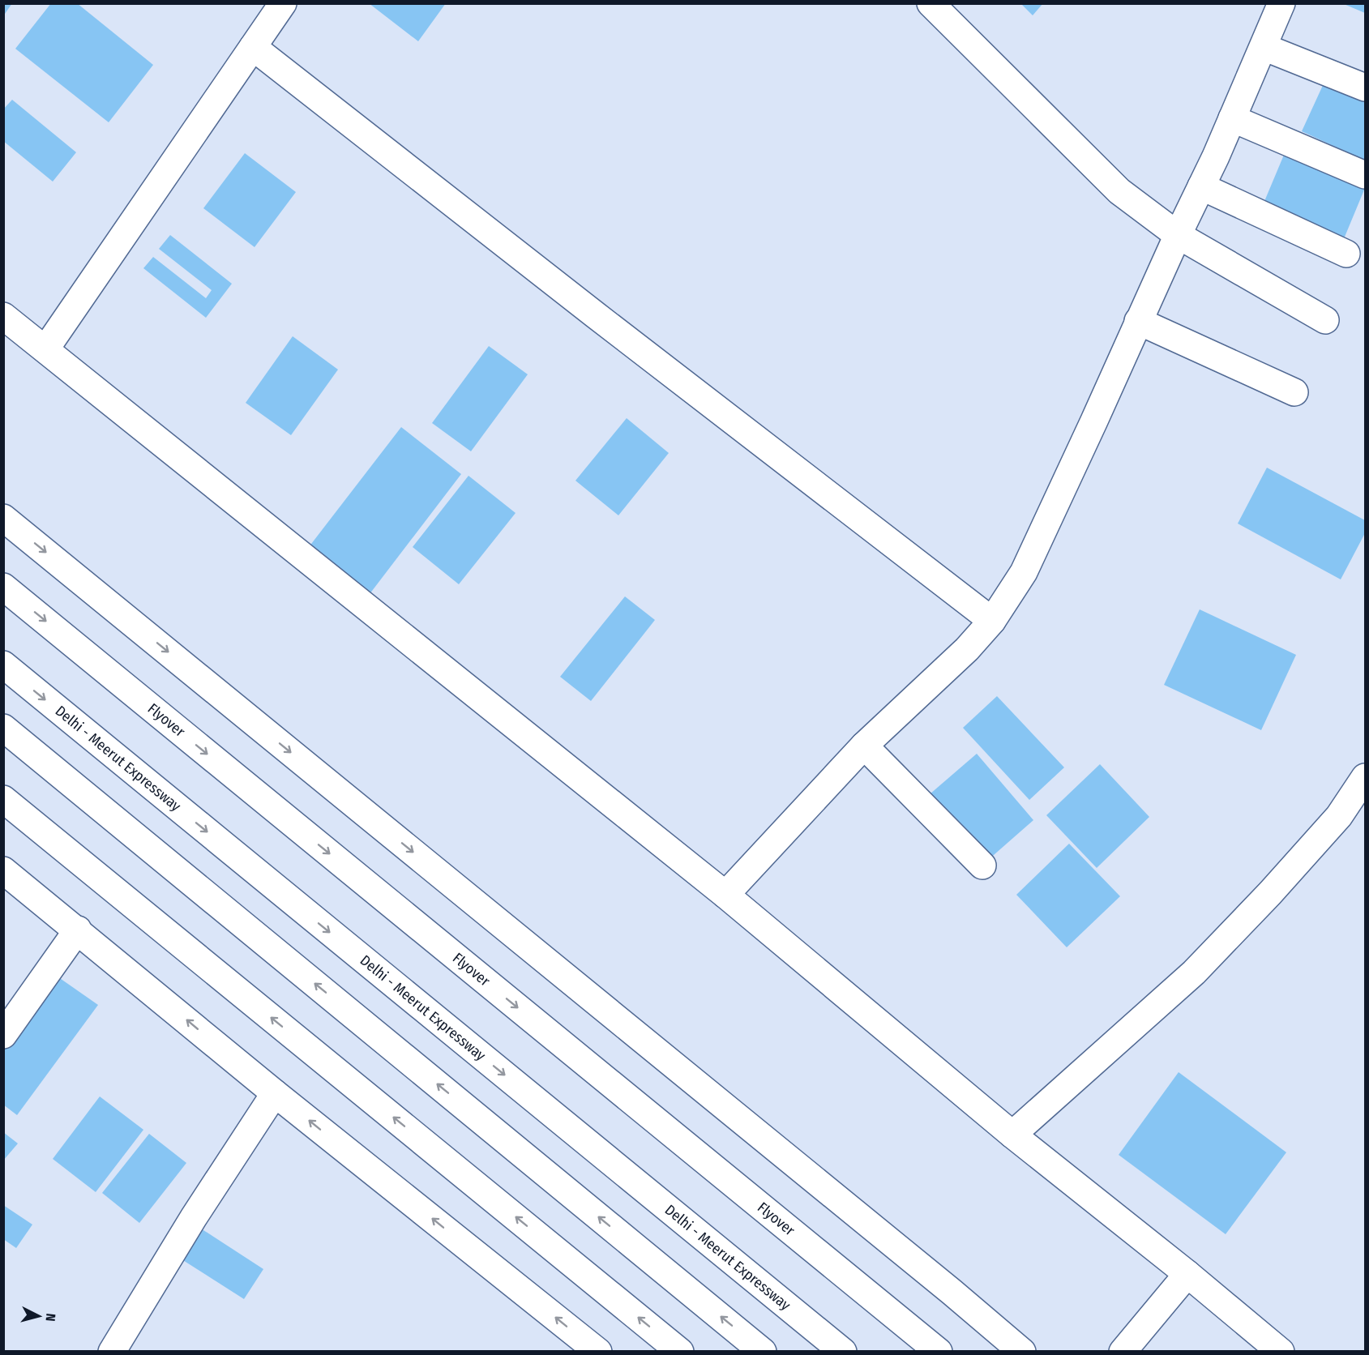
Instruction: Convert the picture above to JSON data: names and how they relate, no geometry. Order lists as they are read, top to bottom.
{
  "streets": {
    "main road": ["Flyover", "Delhi - Meerut Expressway"]
  },
  "north": "right"
}
